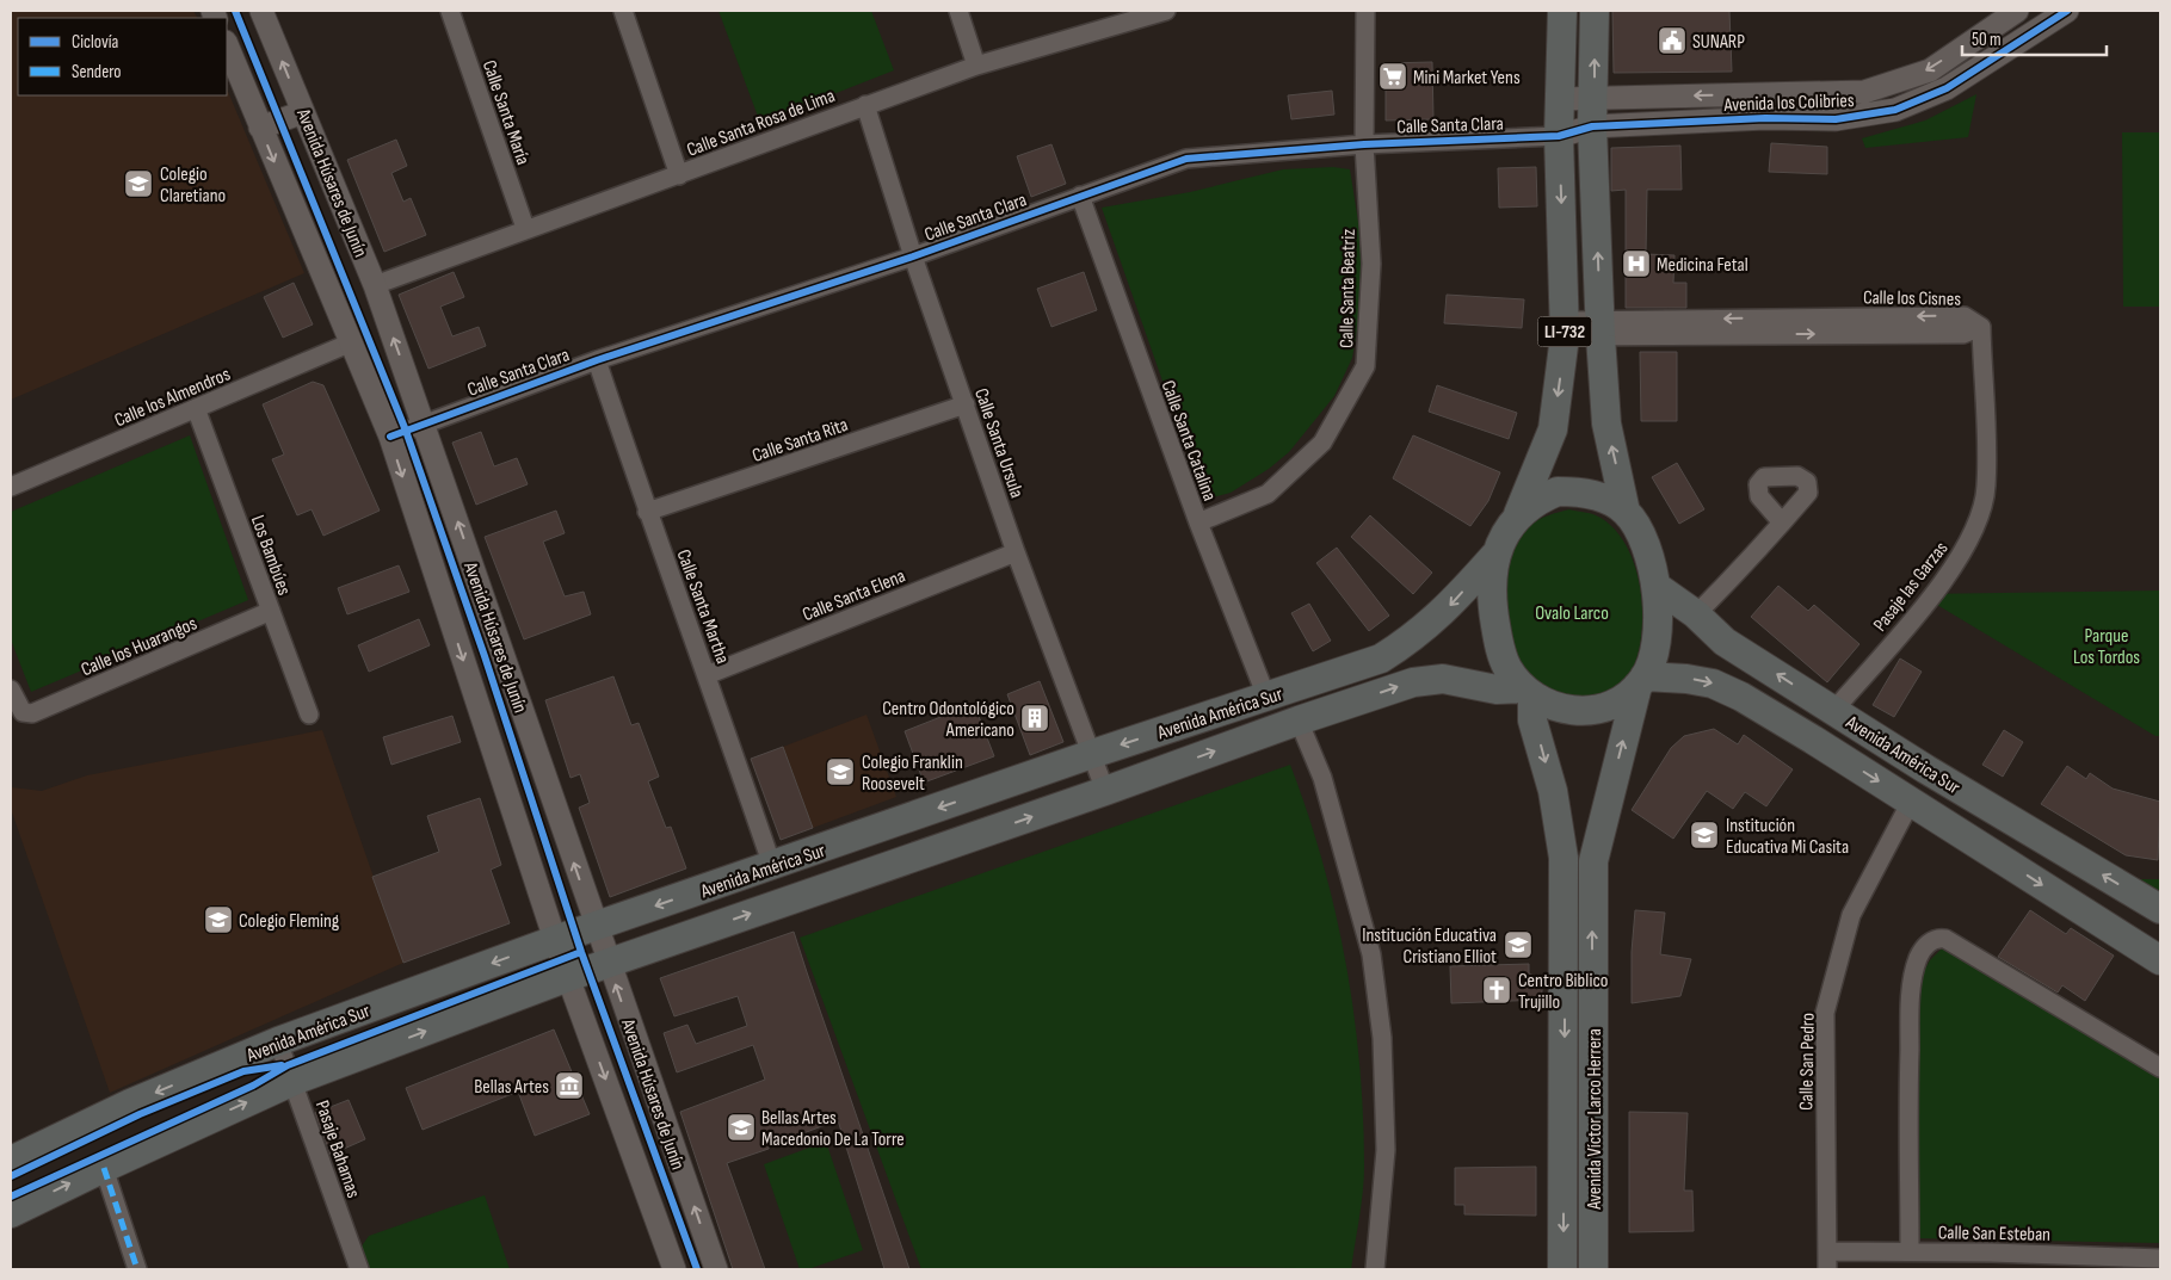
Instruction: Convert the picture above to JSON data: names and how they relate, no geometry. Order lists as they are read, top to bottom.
{
  "streets": {
    "main road": ["LI-732", "Avenida América Sur", "Avenida Víctor Larco Herrera"],
    "street": [
      "Avenida los Colibries",
      "Calle Santa María",
      "Calle Santa Rosa de Lima",
      "Calle Santa Clara",
      "Avenida Húsares de Junín",
      "Calle Santa Beatriz",
      "Calle los Cisnes",
      "Calle los Almendros",
      "Calle Santa Rita",
      "Calle Santa Catalina",
      "Calle Santa Ursula",
      "Los Bambúes",
      "Pasaje las Garzas",
      "Calle Santa Elena",
      "Calle Santa Martha",
      "Calle los Huarangos",
      "Calle San Pedro",
      "Pasaje Bahamas",
      "Calle San Esteban"
    ]
  },
  "crossings": [
    ["Avenida los Colibries", "Calle Santa Clara"],
    ["Avenida los Colibries", "LI-732"],
    ["Calle Santa María", "Calle Santa Rosa de Lima"],
    ["Calle Santa Rosa de Lima", "Avenida Húsares de Junín"],
    ["Calle Santa Rosa de Lima", "Calle Santa Ursula"],
    ["Calle Santa Clara", "Avenida Húsares de Junín"],
    ["Calle Santa Clara", "Calle Santa Beatriz"],
    ["Calle Santa Clara", "LI-732"],
    ["Calle Santa Clara", "Calle Santa Catalina"],
    ["Calle Santa Clara", "Calle Santa Ursula"],
    ["Calle Santa Clara", "Calle Santa Martha"],
    ["Avenida Húsares de Junín", "Calle los Almendros"],
    ["Avenida Húsares de Junín", "Avenida América Sur"],
    ["Calle Santa Beatriz", "Calle Santa Catalina"],
    ["Calle los Cisnes", "LI-732"],
    ["Calle los Cisnes", "Pasaje las Garzas"],
    ["LI-732", "Avenida América Sur"],
    ["LI-732", "Avenida Víctor Larco Herrera"],
    ["Calle los Almendros", "Los Bambúes"],
    ["Calle Santa Rita", "Calle Santa Ursula"],
    ["Calle Santa Rita", "Calle Santa Martha"],
    ["Calle Santa Catalina", "Avenida América Sur"],
    ["Calle Santa Ursula", "Calle Santa Elena"],
    ["Calle Santa Ursula", "Avenida América Sur"],
    ["Los Bambúes", "Calle los Huarangos"],
    ["Pasaje las Garzas", "Avenida América Sur"],
    ["Calle Santa Elena", "Calle Santa Martha"],
    ["Calle Santa Martha", "Avenida América Sur"],
    ["Avenida América Sur", "Calle San Pedro"],
    ["Avenida América Sur", "Avenida Víctor Larco Herrera"],
    ["Avenida América Sur", "Pasaje Bahamas"],
    ["Calle San Pedro", "Calle San Esteban"]
  ],
  "parks": ["Ovalo Larco", "Parque Los Tordos"],
  "places": {
    "public building": ["SUNARP"],
    "supermarket": ["Mini Market Yens"],
    "school or university": [
      "Colegio Claretiano",
      "Colegio Franklin Roosevelt",
      "Institución Educativa Mi Casita",
      "Colegio Fleming",
      "Institución Educativa Cristiano Elliot",
      "Bellas Artes Macedonio De La Torre"
    ],
    "hospital": ["Medicina Fetal"],
    "building": ["Centro Odontológico Americano"],
    "church": ["Centro Biblico Trujillo"],
    "museum": ["Bellas Artes"]
  },
  "legend": ["Ciclovía", "Sendero"],
  "scale_bar": "50 m"
}
